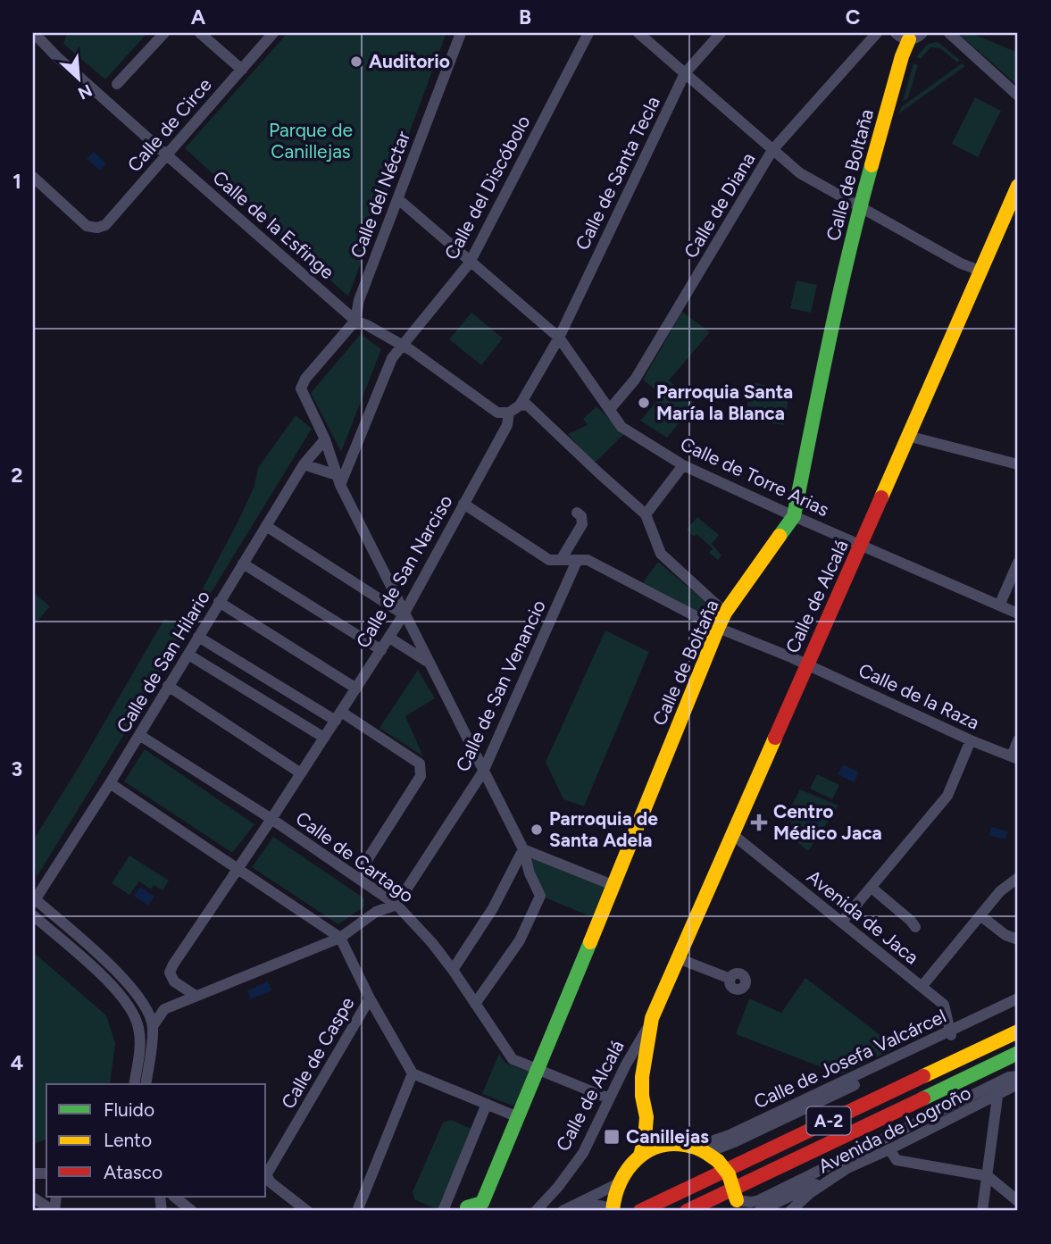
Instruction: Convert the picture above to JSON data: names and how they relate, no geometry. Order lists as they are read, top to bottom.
{
  "streets": {
    "main road": ["Calle de Boltaña", "Calle de Alcalá", "A-2"],
    "street": [
      "Calle de Circe",
      "Calle de Santa Tecla",
      "Calle del Discóbolo",
      "Calle del Néctar",
      "Calle de Diana",
      "Calle de la Esfinge",
      "Calle de Torre Arias",
      "Calle de San Narciso",
      "Calle de San Hilario",
      "Calle de San Venancio",
      "Calle de la Raza",
      "Calle de Cartago",
      "Avenida de Jaca",
      "Calle de Caspe",
      "Calle de Josefa Valcárcel",
      "Avenida de Logroño"
    ]
  },
  "crossings": [
    ["Calle de Circe", "Calle de la Esfinge"],
    ["Calle de Santa Tecla", "Calle de Torre Arias"],
    ["Calle de Boltaña", "Calle de Torre Arias"],
    ["Calle de Boltaña", "Calle de Cartago"],
    ["Calle del Discóbolo", "Calle de la Esfinge"],
    ["Calle del Discóbolo", "Calle de Torre Arias"],
    ["Calle del Néctar", "Calle de la Esfinge"],
    ["Calle del Néctar", "Calle de Torre Arias"],
    ["Calle del Néctar", "Calle de San Hilario"],
    ["Calle de Diana", "Calle de Torre Arias"],
    ["Calle de la Esfinge", "Calle de San Narciso"],
    ["Calle de Torre Arias", "Calle de Alcalá"],
    ["Calle de San Narciso", "Calle de Cartago"],
    ["Calle de Alcalá", "Calle de la Raza"],
    ["Calle de Alcalá", "Calle de Cartago"],
    ["Calle de Alcalá", "Avenida de Jaca"],
    ["Calle de San Hilario", "Calle de Cartago"],
    ["Calle de San Venancio", "Calle de Cartago"],
    ["Avenida de Jaca", "Calle de Josefa Valcárcel"]
  ],
  "parks": ["Parque de Canillejas"],
  "places": {
    "other": ["Auditorio", "Parroquia Santa María la Blanca", "Parroquia de Santa Adela"],
    "health": ["Centro Médico Jaca"],
    "transit": ["Canillejas"]
  },
  "legend": ["Fluido", "Lento", "Atasco"],
  "north": "bottom right",
  "grid": {
    "columns": ["A", "B", "C"],
    "rows": [
      "1",
      "2",
      "3",
      "4"
    ]
  }
}
